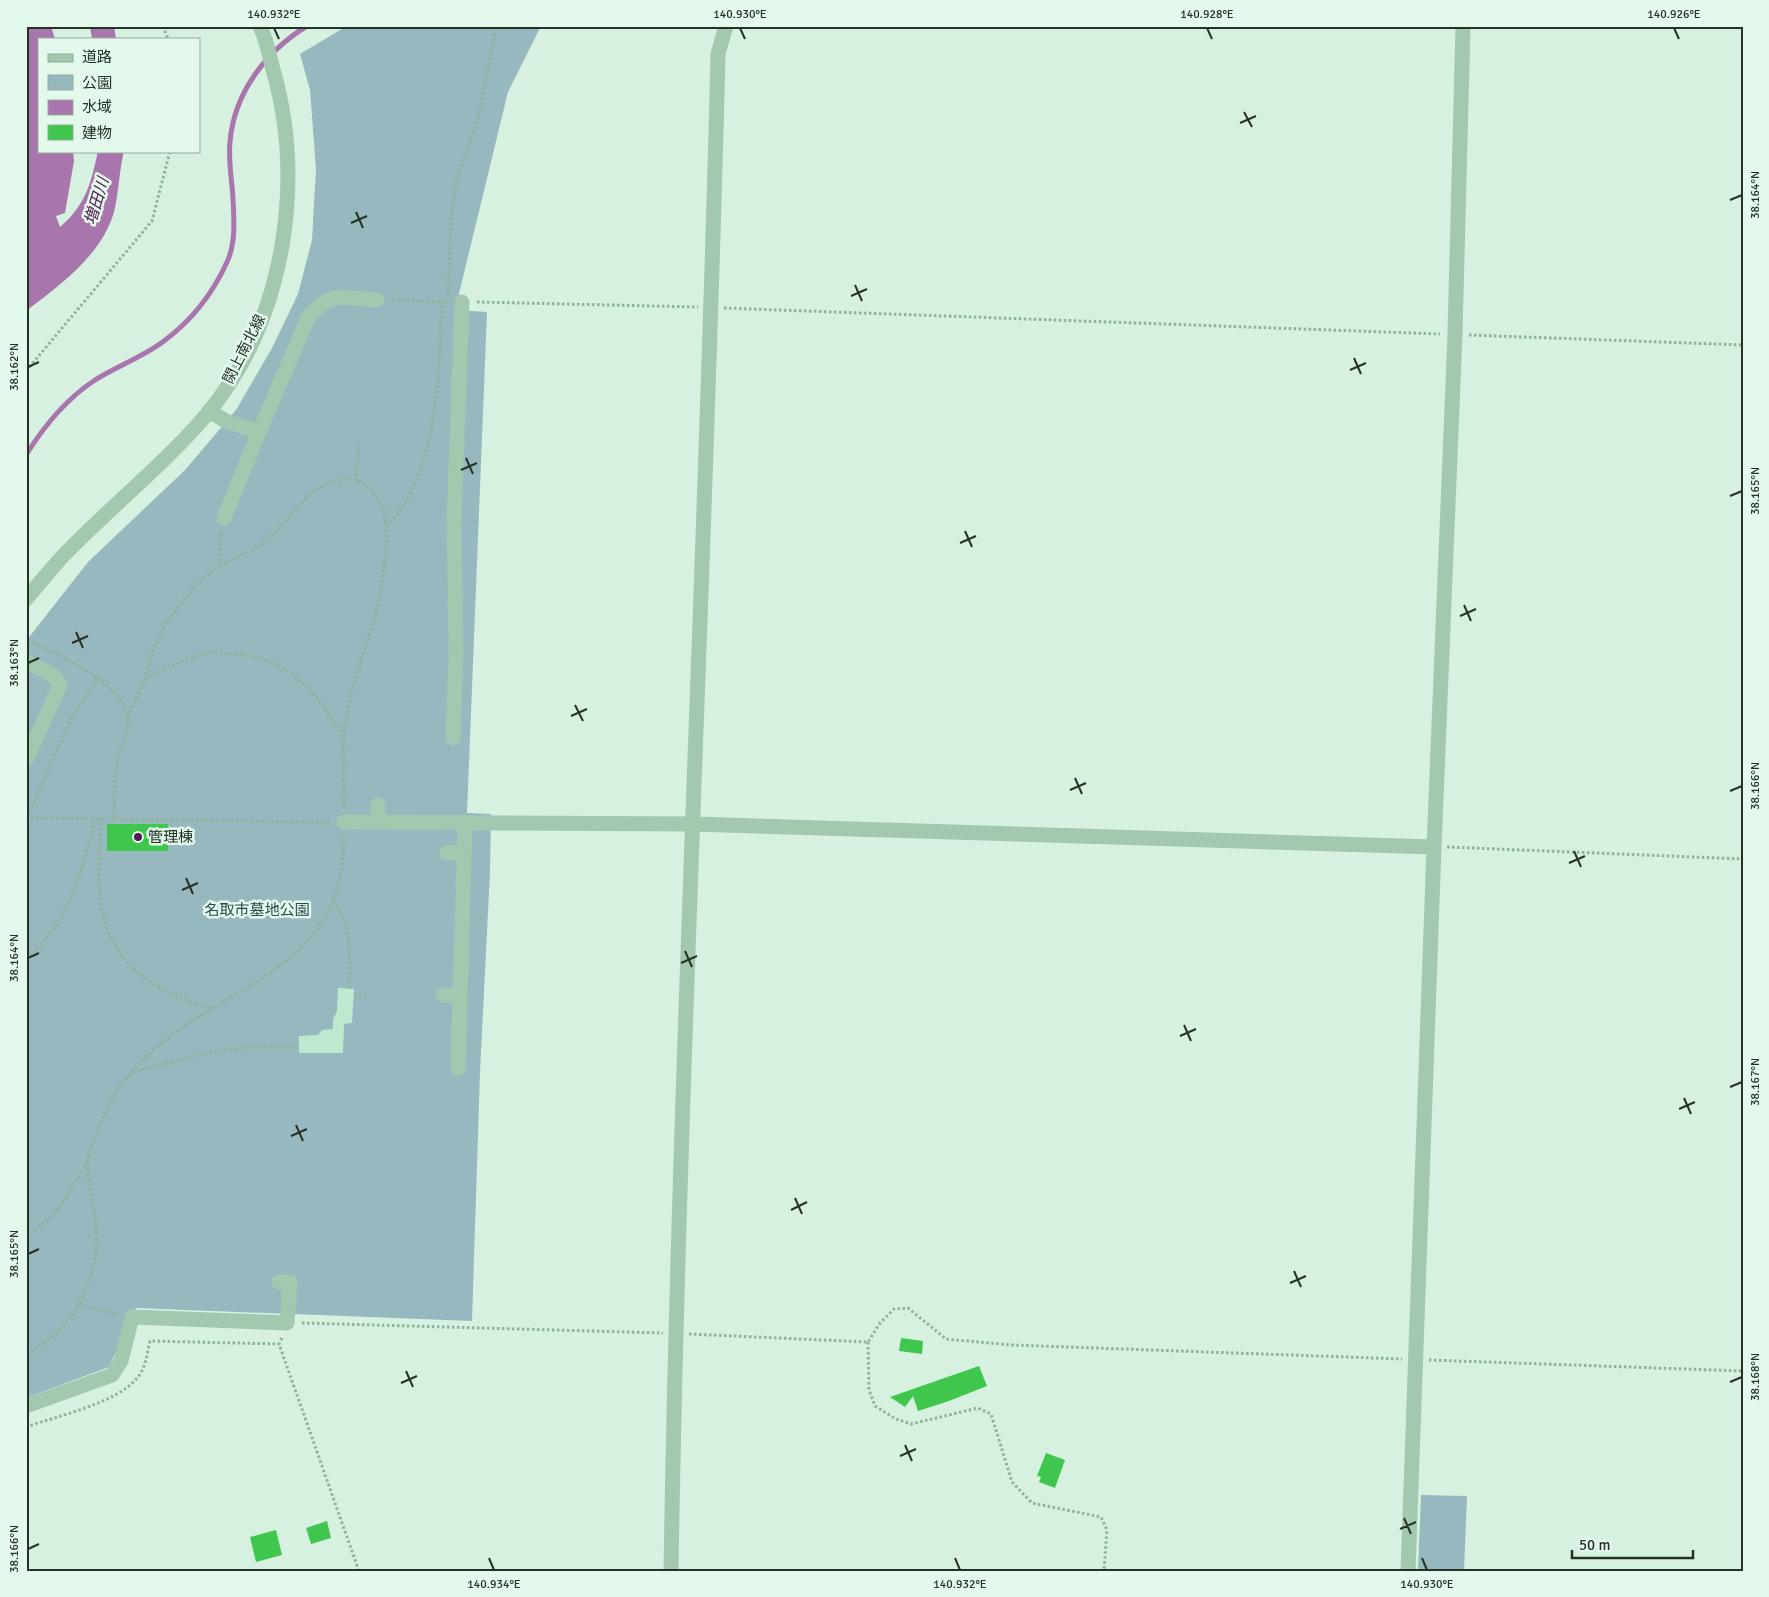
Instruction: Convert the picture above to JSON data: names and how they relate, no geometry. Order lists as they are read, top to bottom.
{
  "streets": {
    "street": ["閖上南北線"]
  },
  "water": ["増田川"],
  "parks": ["名取市墓地公園"],
  "places": ["管理棟"],
  "legend": [
    "道路",
    "公園",
    "水域",
    "建物"
  ],
  "scale_bar": "50 m",
  "coordinates": [
    "140.932°E",
    "140.930°E",
    "140.928°E",
    "140.926°E",
    "38.164°N",
    "38.162°N",
    "38.165°N",
    "38.163°N",
    "38.166°N",
    "38.167°N",
    "38.168°N",
    "140.934°E"
  ]
}
